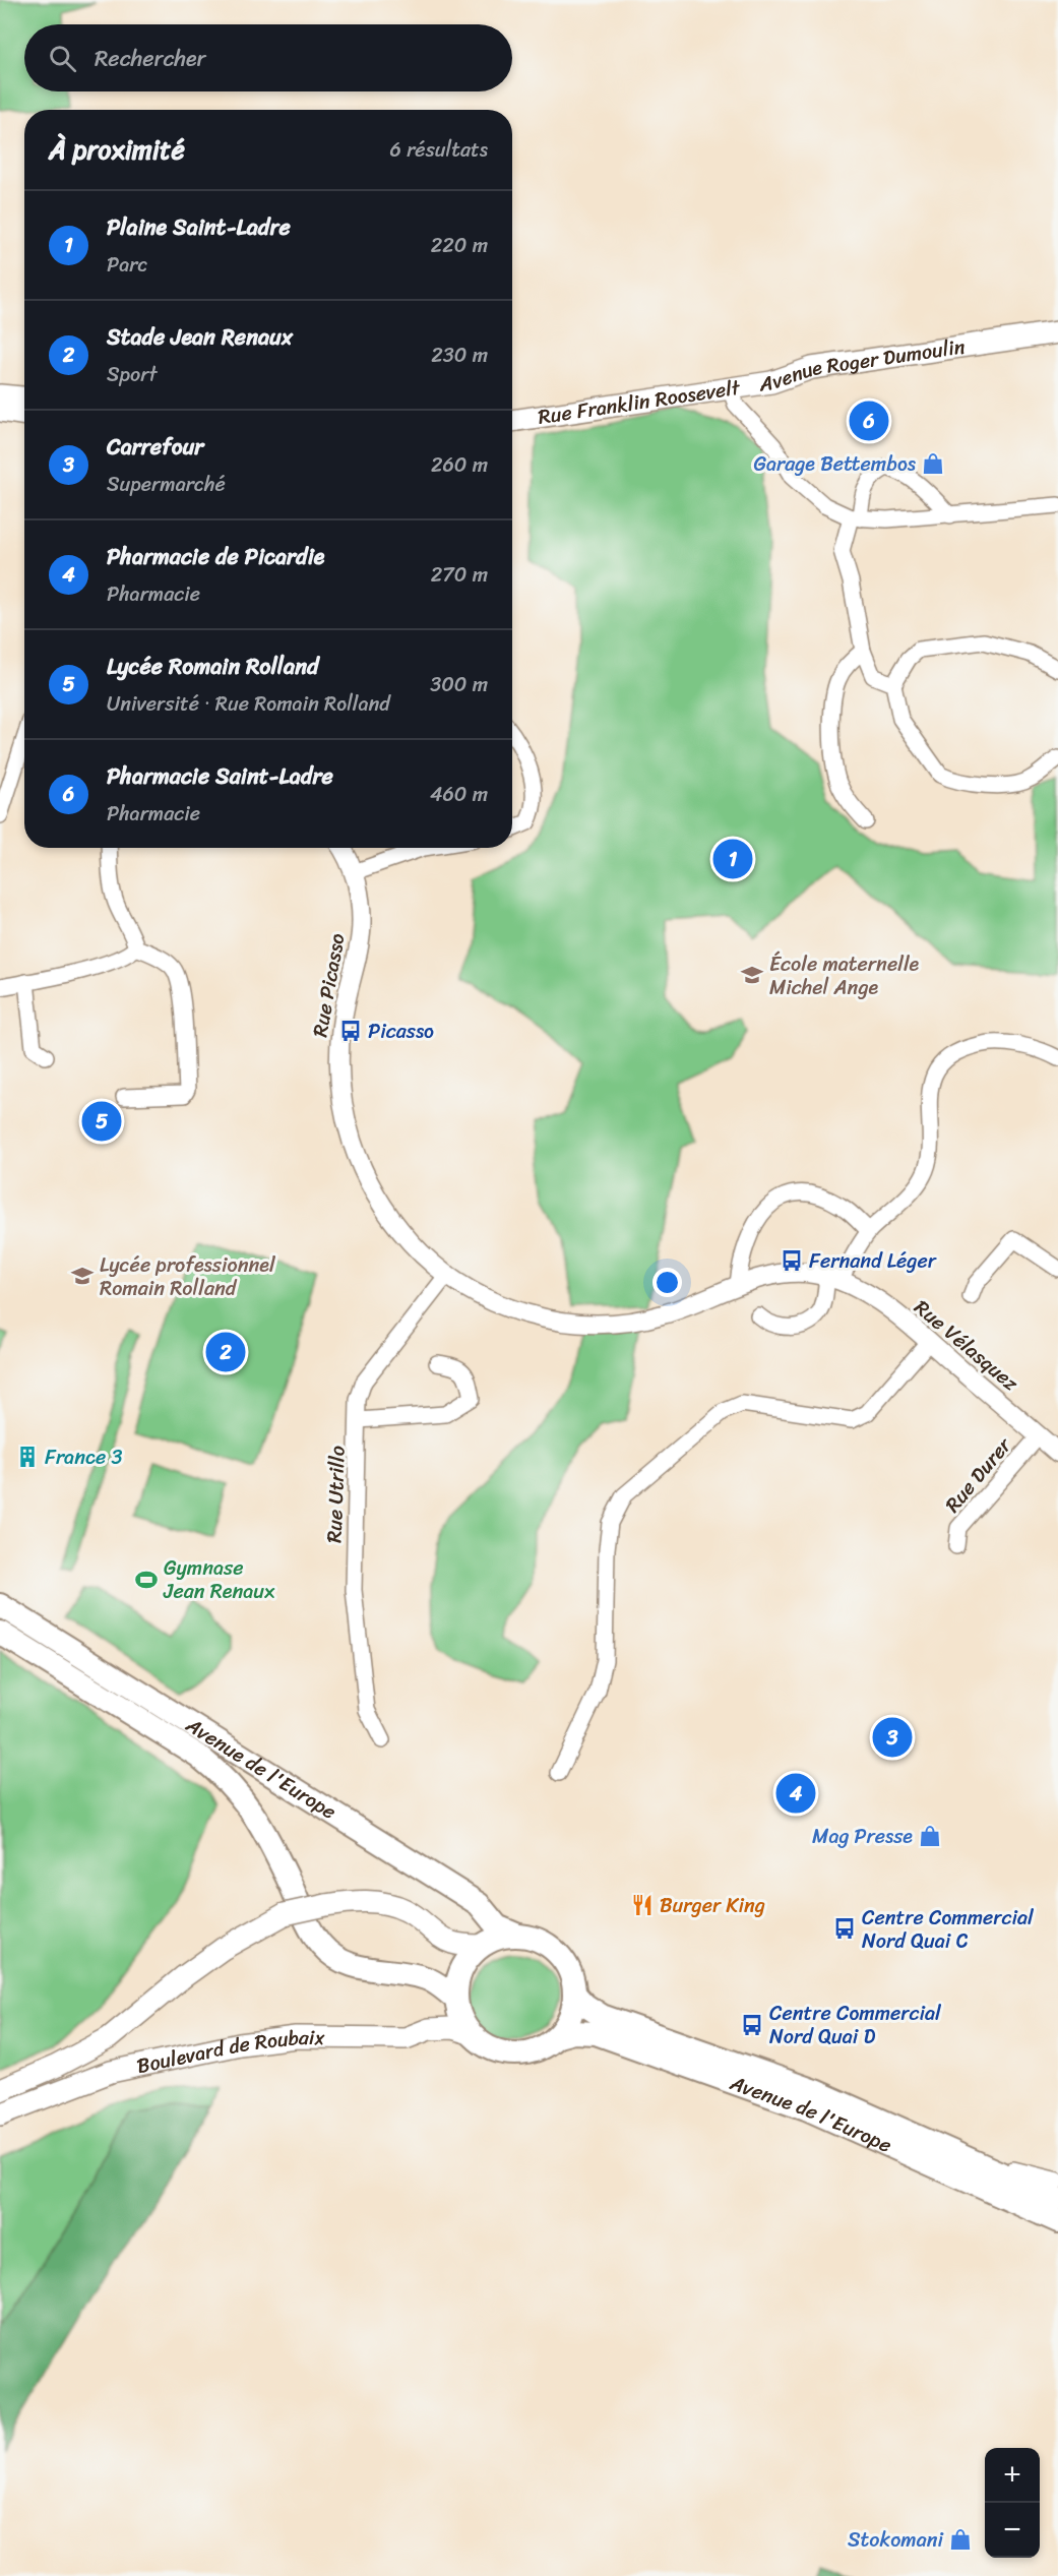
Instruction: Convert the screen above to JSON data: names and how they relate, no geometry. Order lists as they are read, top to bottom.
{
  "streets": {
    "main road": [
      "Avenue Roger Dumoulin",
      "Rue Franklin Roosevelt",
      "Avenue de l'Europe",
      "Boulevard de Roubaix"
    ],
    "street": [
      "Rue Picasso",
      "Rue Vélasquez",
      "Rue Durer",
      "Rue Utrillo"
    ]
  },
  "crossings": [
    ["Avenue Roger Dumoulin", "Rue Franklin Roosevelt"],
    ["Rue Picasso", "Rue Vélasquez"],
    ["Rue Picasso", "Rue Utrillo"],
    ["Rue Vélasquez", "Rue Durer"],
    ["Avenue de l'Europe", "Boulevard de Roubaix"]
  ],
  "places": {
    "shop": ["Garage Bettembos", "Mag Presse", "Stokomani"],
    "school or university": ["École maternelle Michel Ange", "Lycée professionnel Romain Rolland"],
    "bus stop": [
      "Picasso",
      "Fernand Léger",
      "Centre Commercial Nord Quai C",
      "Centre Commercial Nord Quai D"
    ],
    "building": ["France 3"],
    "sports": ["Gymnase Jean Renaux"],
    "restaurant": ["Burger King"]
  },
  "page": {
    "search": "Rechercher",
    "heading": ["À proximité", "6 résultats"],
    "list": [
      {
        "mark": "1",
        "name": "Plaine Saint-Ladre",
        "note": "Parc",
        "value": "220 m"
      },
      {
        "mark": "2",
        "name": "Stade Jean Renaux",
        "note": "Sport",
        "value": "230 m"
      },
      {
        "mark": "3",
        "name": "Carrefour",
        "note": "Supermarché",
        "value": "260 m"
      },
      {
        "mark": "4",
        "name": "Pharmacie de Picardie",
        "note": "Pharmacie",
        "value": "270 m"
      },
      {
        "mark": "5",
        "name": "Lycée Romain Rolland",
        "note": "Université · Rue Romain Rolland",
        "value": "300 m"
      },
      {
        "mark": "6",
        "name": "Pharmacie Saint-Ladre",
        "note": "Pharmacie",
        "value": "460 m"
      }
    ],
    "pins": [
      "6",
      "1",
      "5",
      "2",
      "3",
      "4"
    ],
    "map_buttons": ["+", "−"]
  }
}
